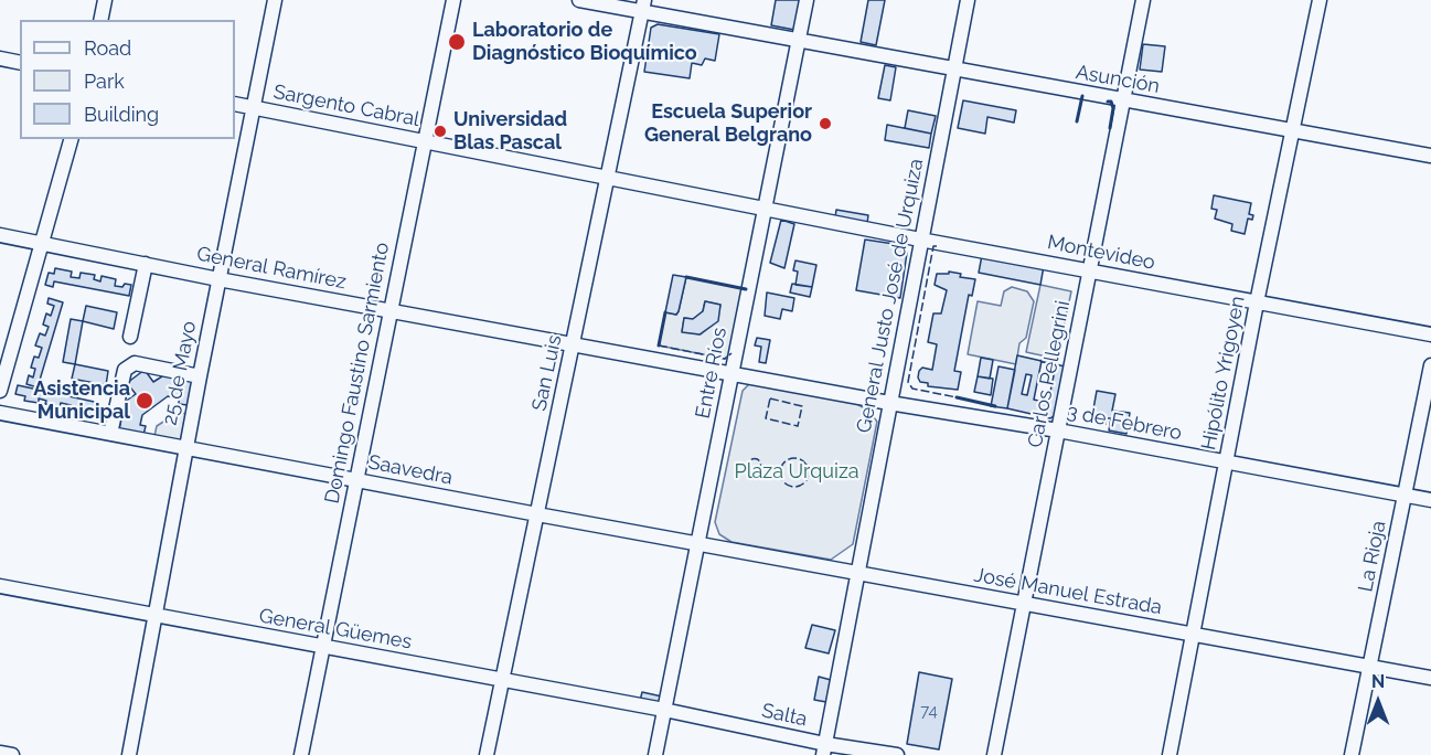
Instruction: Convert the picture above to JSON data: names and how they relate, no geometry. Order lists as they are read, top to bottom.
{
  "streets": {
    "street": [
      "Asunción",
      "Sargento Cabral",
      "Montevideo",
      "General Ramírez",
      "General Justo José de Urquiza",
      "25 de Mayo",
      "Domingo Faustino Sarmiento",
      "San Luis",
      "Entre Ríos",
      "Hipólito Yrigoyen",
      "Carlos Pellegrini",
      "3 de Febrero",
      "Saavedra",
      "La Rioja",
      "José Manuel Estrada",
      "General Güemes",
      "Salta"
    ]
  },
  "crossings": [
    ["Asunción", "General Justo José de Urquiza"],
    ["Asunción", "San Luis"],
    ["Asunción", "Entre Ríos"],
    ["Asunción", "Hipólito Yrigoyen"],
    ["Asunción", "Carlos Pellegrini"],
    ["Sargento Cabral", "Montevideo"],
    ["Sargento Cabral", "25 de Mayo"],
    ["Sargento Cabral", "Domingo Faustino Sarmiento"],
    ["Sargento Cabral", "San Luis"],
    ["Sargento Cabral", "Entre Ríos"],
    ["Montevideo", "General Justo José de Urquiza"],
    ["Montevideo", "Entre Ríos"],
    ["Montevideo", "Hipólito Yrigoyen"],
    ["Montevideo", "Carlos Pellegrini"],
    ["General Ramírez", "25 de Mayo"],
    ["General Ramírez", "Domingo Faustino Sarmiento"],
    ["General Ramírez", "San Luis"],
    ["General Ramírez", "Entre Ríos"],
    ["General Ramírez", "3 de Febrero"],
    ["General Justo José de Urquiza", "3 de Febrero"],
    ["General Justo José de Urquiza", "José Manuel Estrada"],
    ["General Justo José de Urquiza", "Salta"],
    ["25 de Mayo", "Saavedra"],
    ["25 de Mayo", "General Güemes"],
    ["Domingo Faustino Sarmiento", "Saavedra"],
    ["Domingo Faustino Sarmiento", "General Güemes"],
    ["San Luis", "Saavedra"],
    ["San Luis", "General Güemes"],
    ["Entre Ríos", "3 de Febrero"],
    ["Entre Ríos", "Saavedra"],
    ["Entre Ríos", "José Manuel Estrada"],
    ["Entre Ríos", "General Güemes"],
    ["Entre Ríos", "Salta"],
    ["Hipólito Yrigoyen", "3 de Febrero"],
    ["Hipólito Yrigoyen", "José Manuel Estrada"],
    ["Carlos Pellegrini", "3 de Febrero"],
    ["Carlos Pellegrini", "José Manuel Estrada"],
    ["3 de Febrero", "La Rioja"],
    ["Saavedra", "José Manuel Estrada"],
    ["La Rioja", "José Manuel Estrada"],
    ["General Güemes", "Salta"]
  ],
  "parks": ["Plaza Urquiza"],
  "places": [
    "Laboratorio de Diagnóstico Bioquímico",
    "Escuela Superior General Belgrano",
    "Universidad Blas Pascal",
    "Asistencia Municipal"
  ],
  "house_numbers": ["74"],
  "legend": ["Road", "Park", "Building"],
  "north": "top"
}
